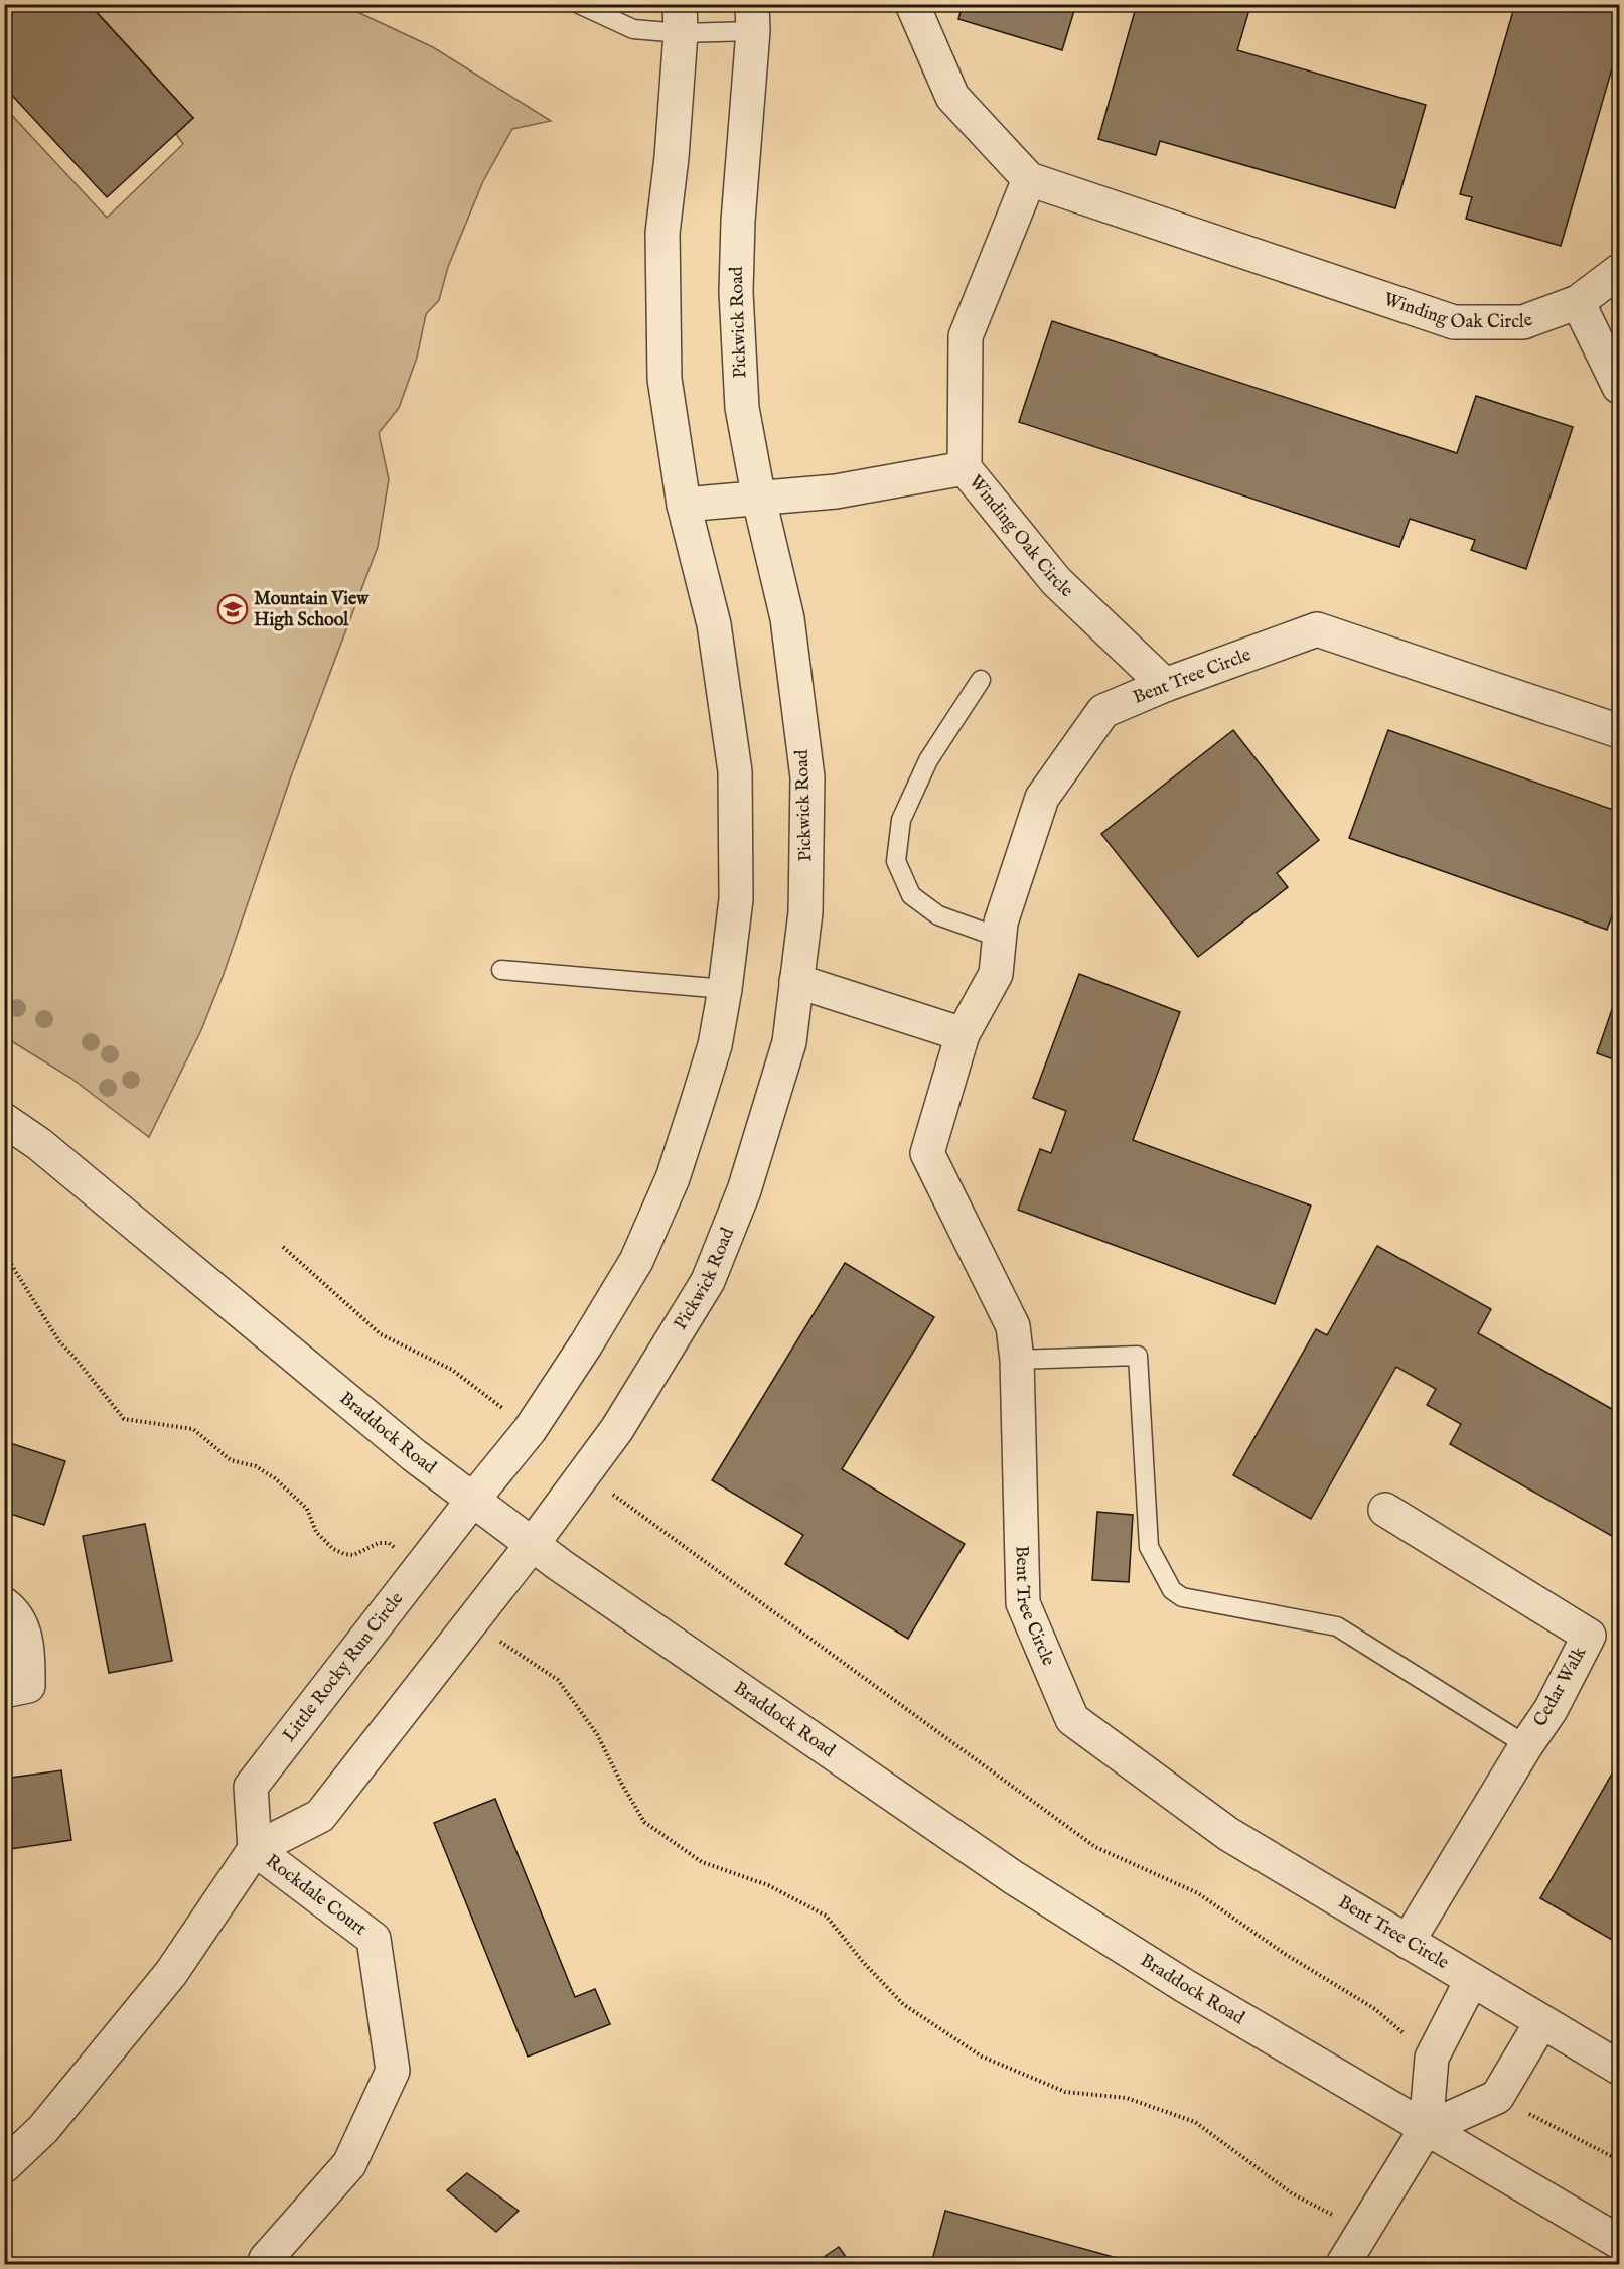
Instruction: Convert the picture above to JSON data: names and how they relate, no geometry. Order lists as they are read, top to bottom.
{
  "streets": {
    "street": [
      "Winding Oak Circle",
      "Pickwick Road",
      "Bent Tree Circle",
      "Braddock Road",
      "Little Rocky Run Circle",
      "Cedar Walk",
      "Rockdale Court"
    ]
  },
  "crossings": [
    ["Winding Oak Circle", "Bent Tree Circle"],
    ["Pickwick Road", "Braddock Road"],
    ["Bent Tree Circle", "Cedar Walk"],
    ["Braddock Road", "Little Rocky Run Circle"],
    ["Little Rocky Run Circle", "Rockdale Court"]
  ],
  "places": {
    "school or university": ["Mountain View High School"]
  }
}
